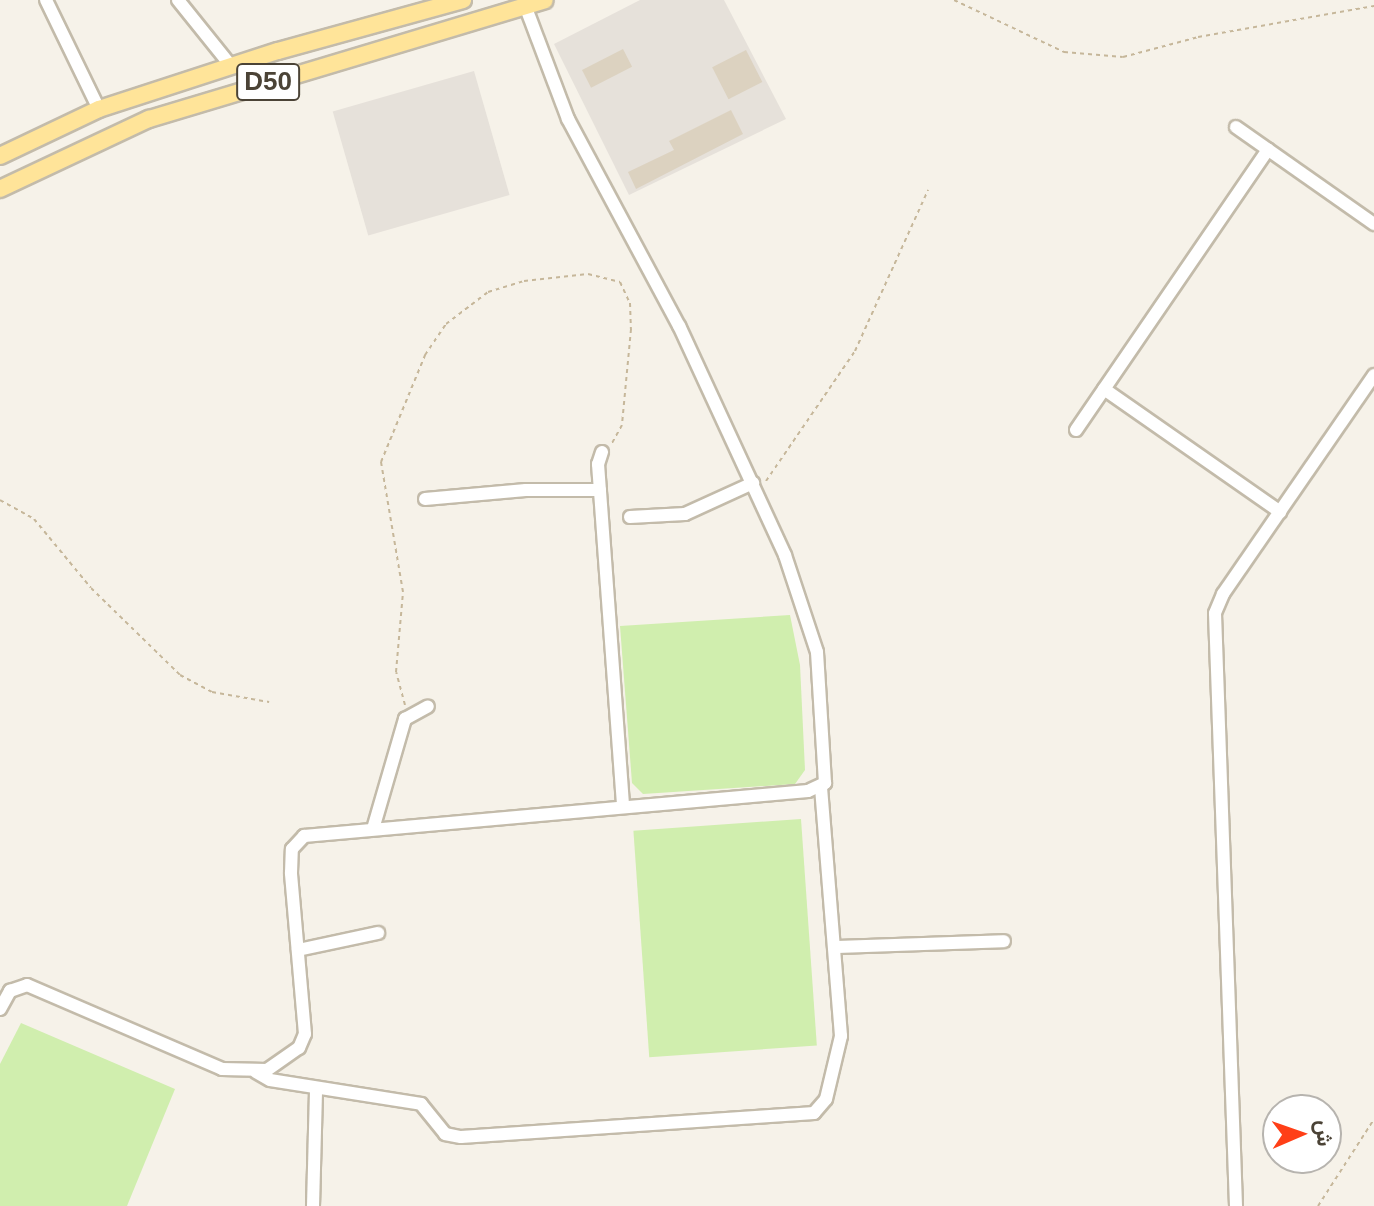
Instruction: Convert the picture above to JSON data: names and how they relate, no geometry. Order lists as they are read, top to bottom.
{
  "streets": {
    "main road": ["D50"]
  },
  "north": "right"
}
